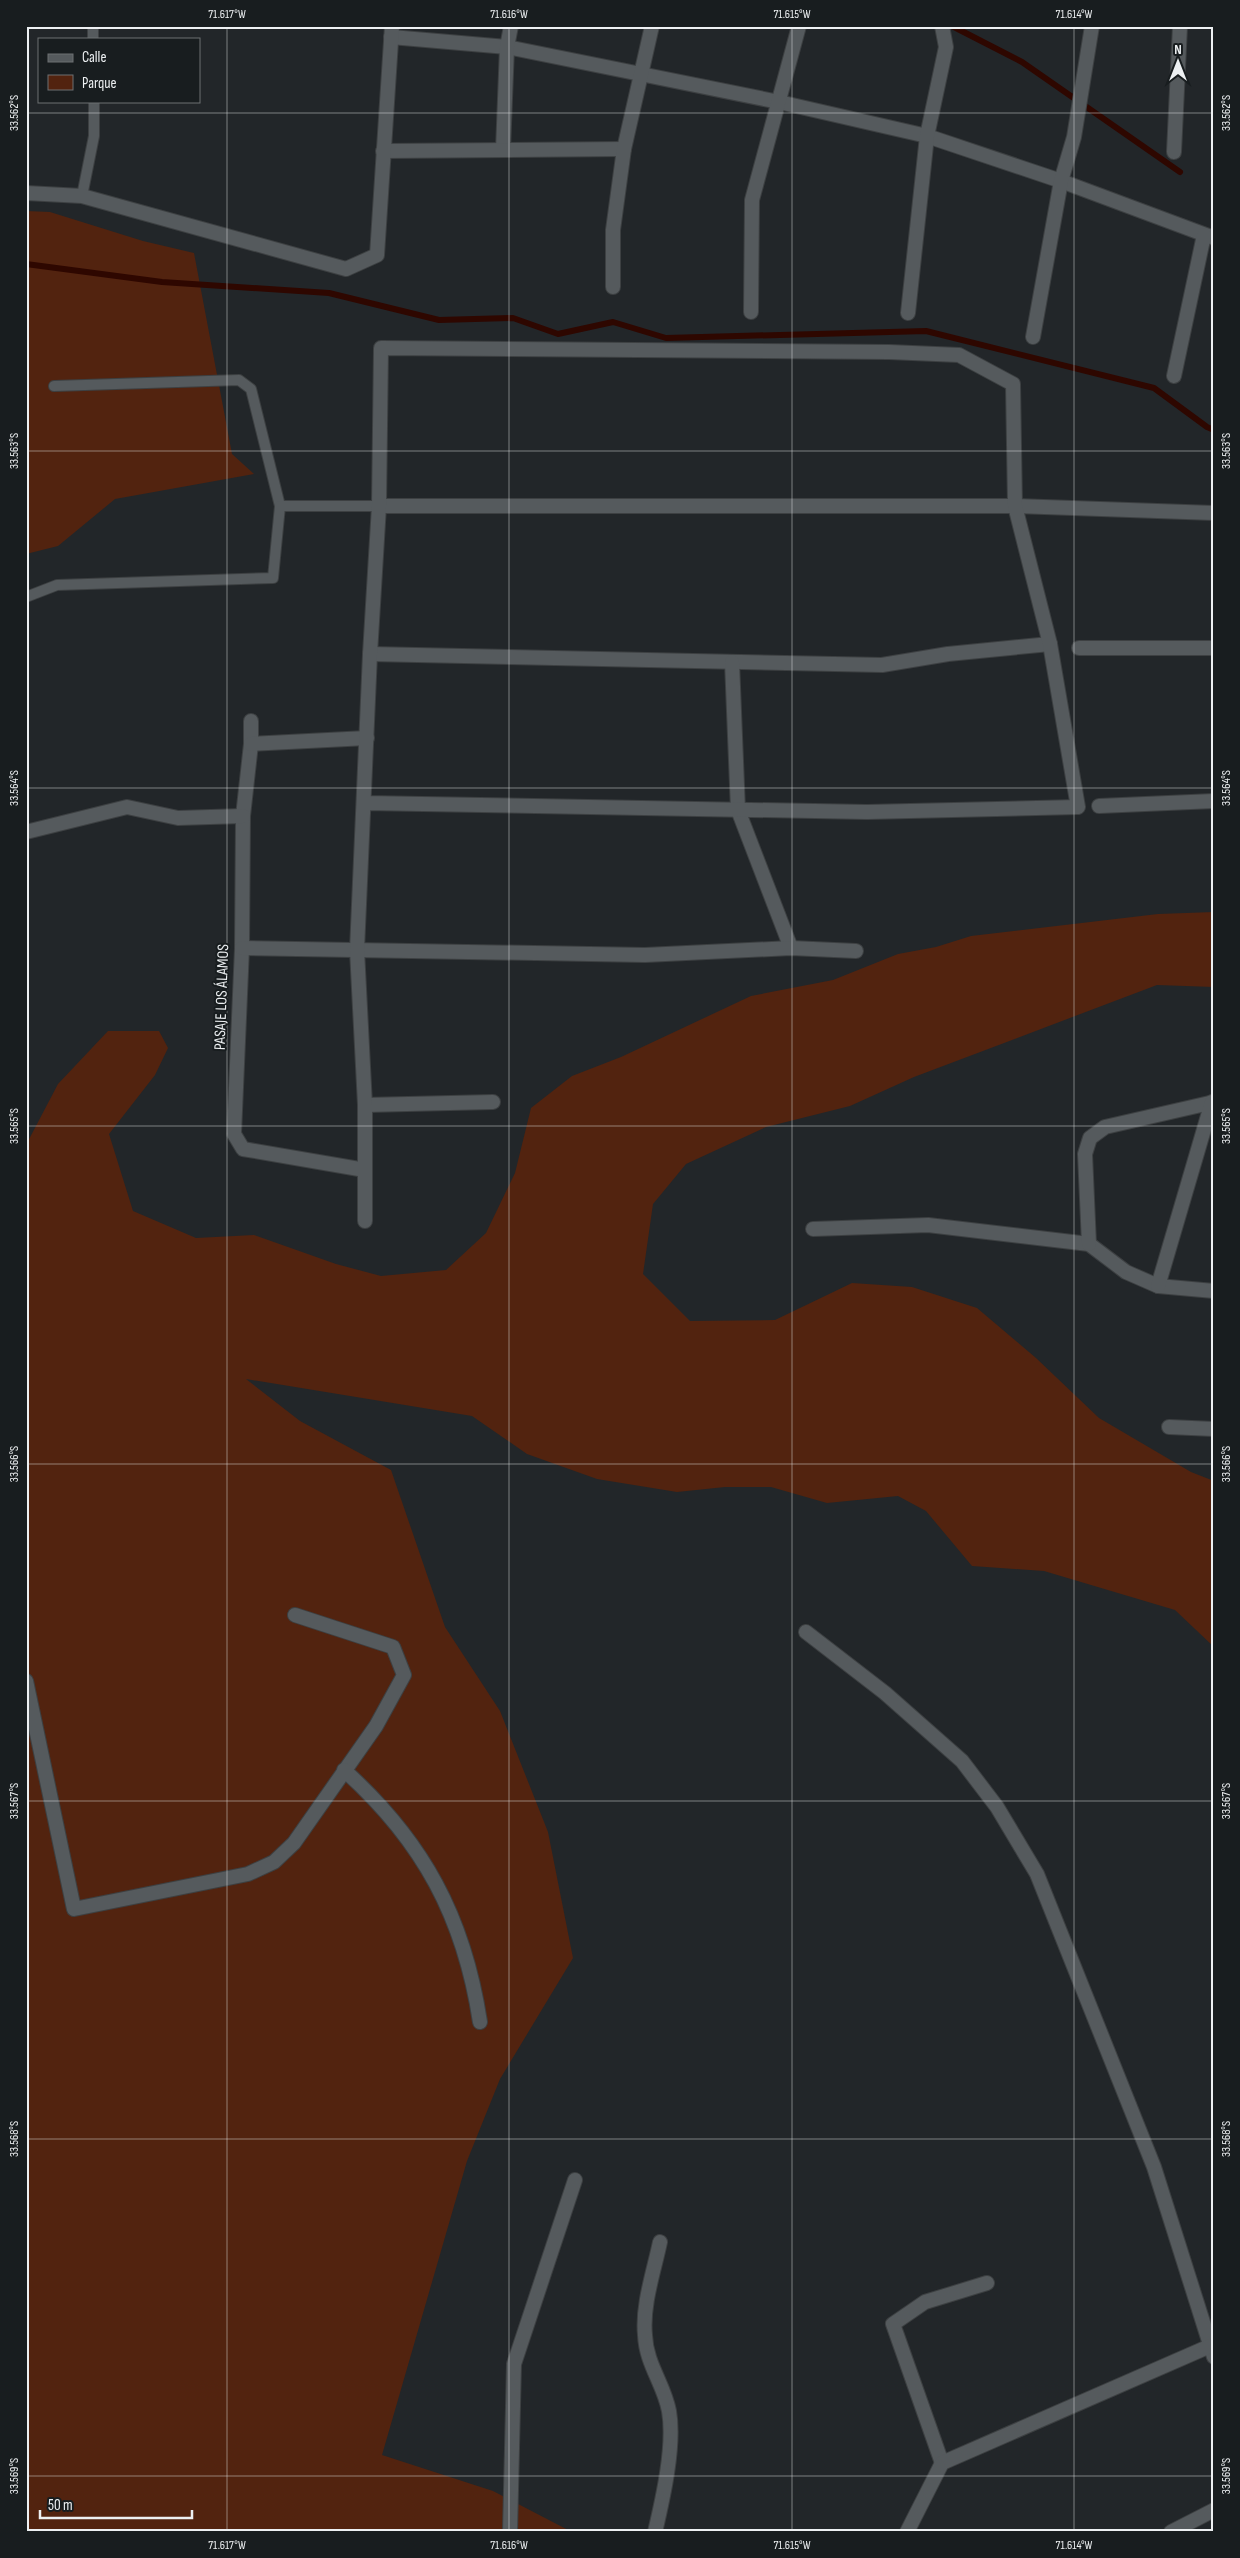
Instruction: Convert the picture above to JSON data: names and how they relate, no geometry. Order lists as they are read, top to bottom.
{
  "streets": {
    "street": ["PASAJE LOS ÁLAMOS"]
  },
  "legend": ["Calle", "Parque"],
  "scale_bar": "50 m",
  "north": "top",
  "coordinates": [
    "71.617°W",
    "71.616°W",
    "71.615°W",
    "71.614°W",
    "33.562°S",
    "33.563°S",
    "33.564°S",
    "33.565°S",
    "33.566°S",
    "33.567°S",
    "33.568°S",
    "33.569°S"
  ]
}
